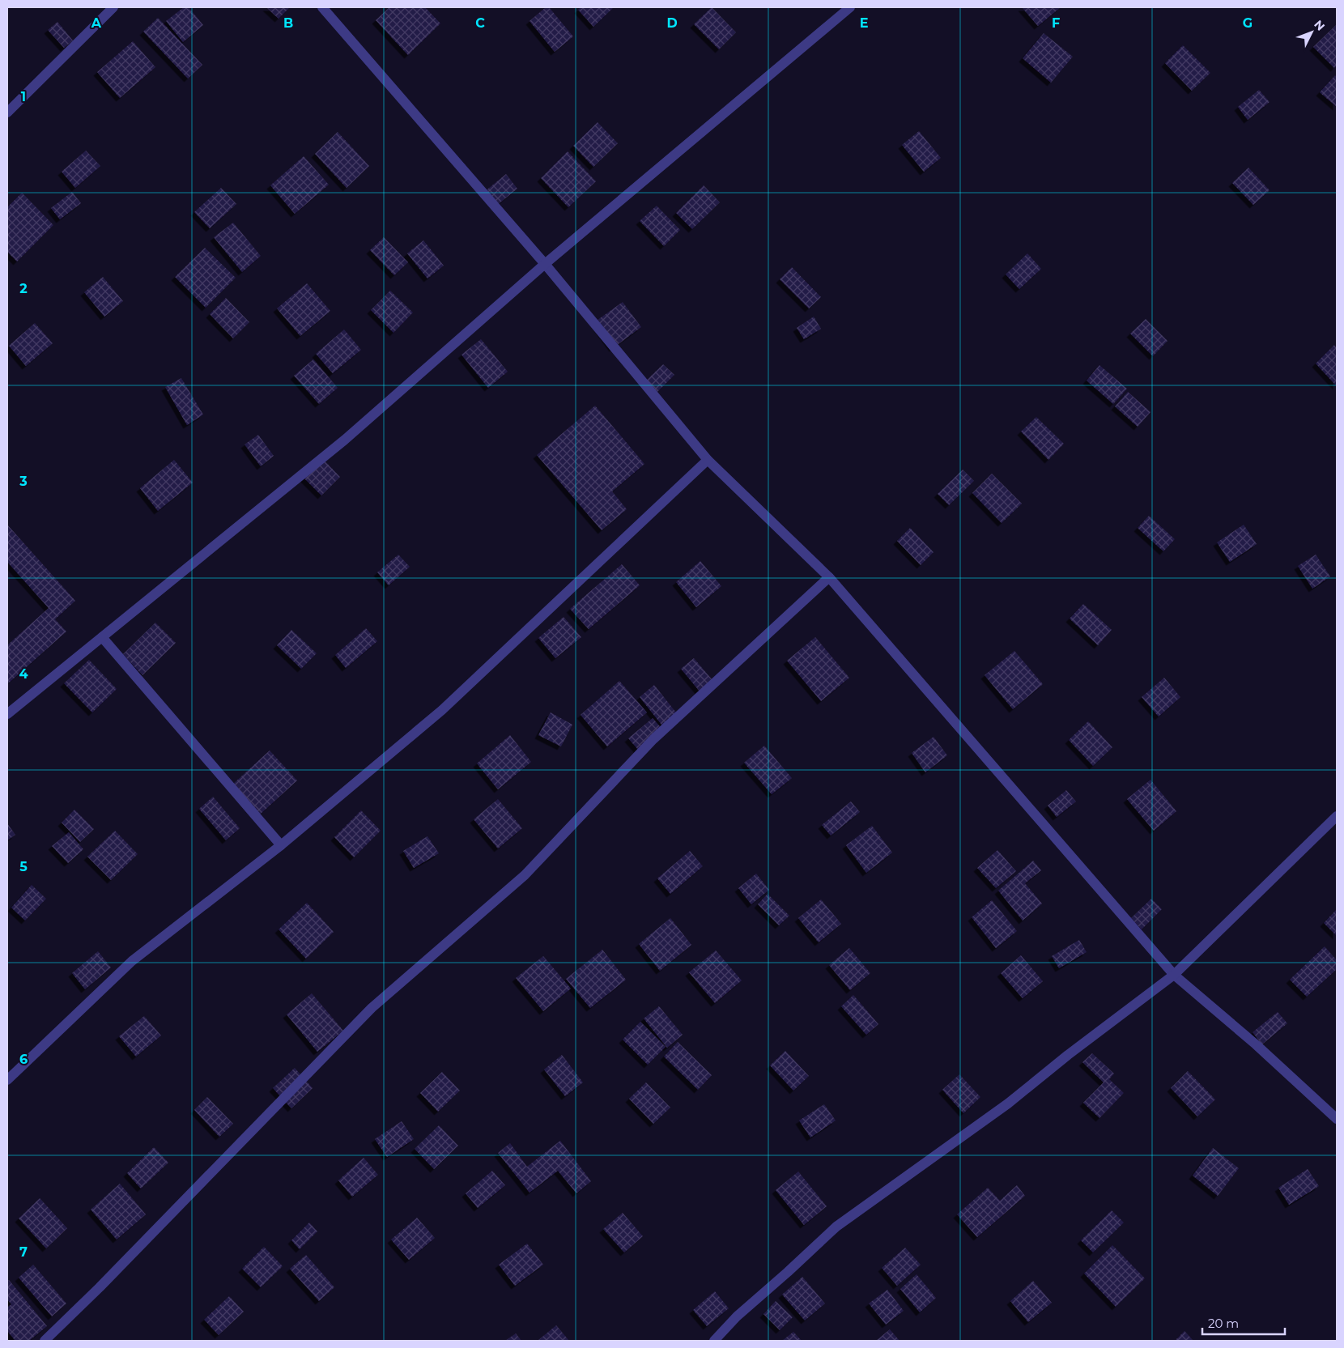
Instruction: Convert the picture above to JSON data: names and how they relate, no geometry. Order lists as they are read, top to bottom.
{
  "scale_bar": "20 m",
  "north": "top right",
  "grid": {
    "columns": [
      "A",
      "B",
      "C",
      "D",
      "E",
      "F",
      "G"
    ],
    "rows": [
      "1",
      "2",
      "3",
      "4",
      "5",
      "6",
      "7"
    ]
  }
}
